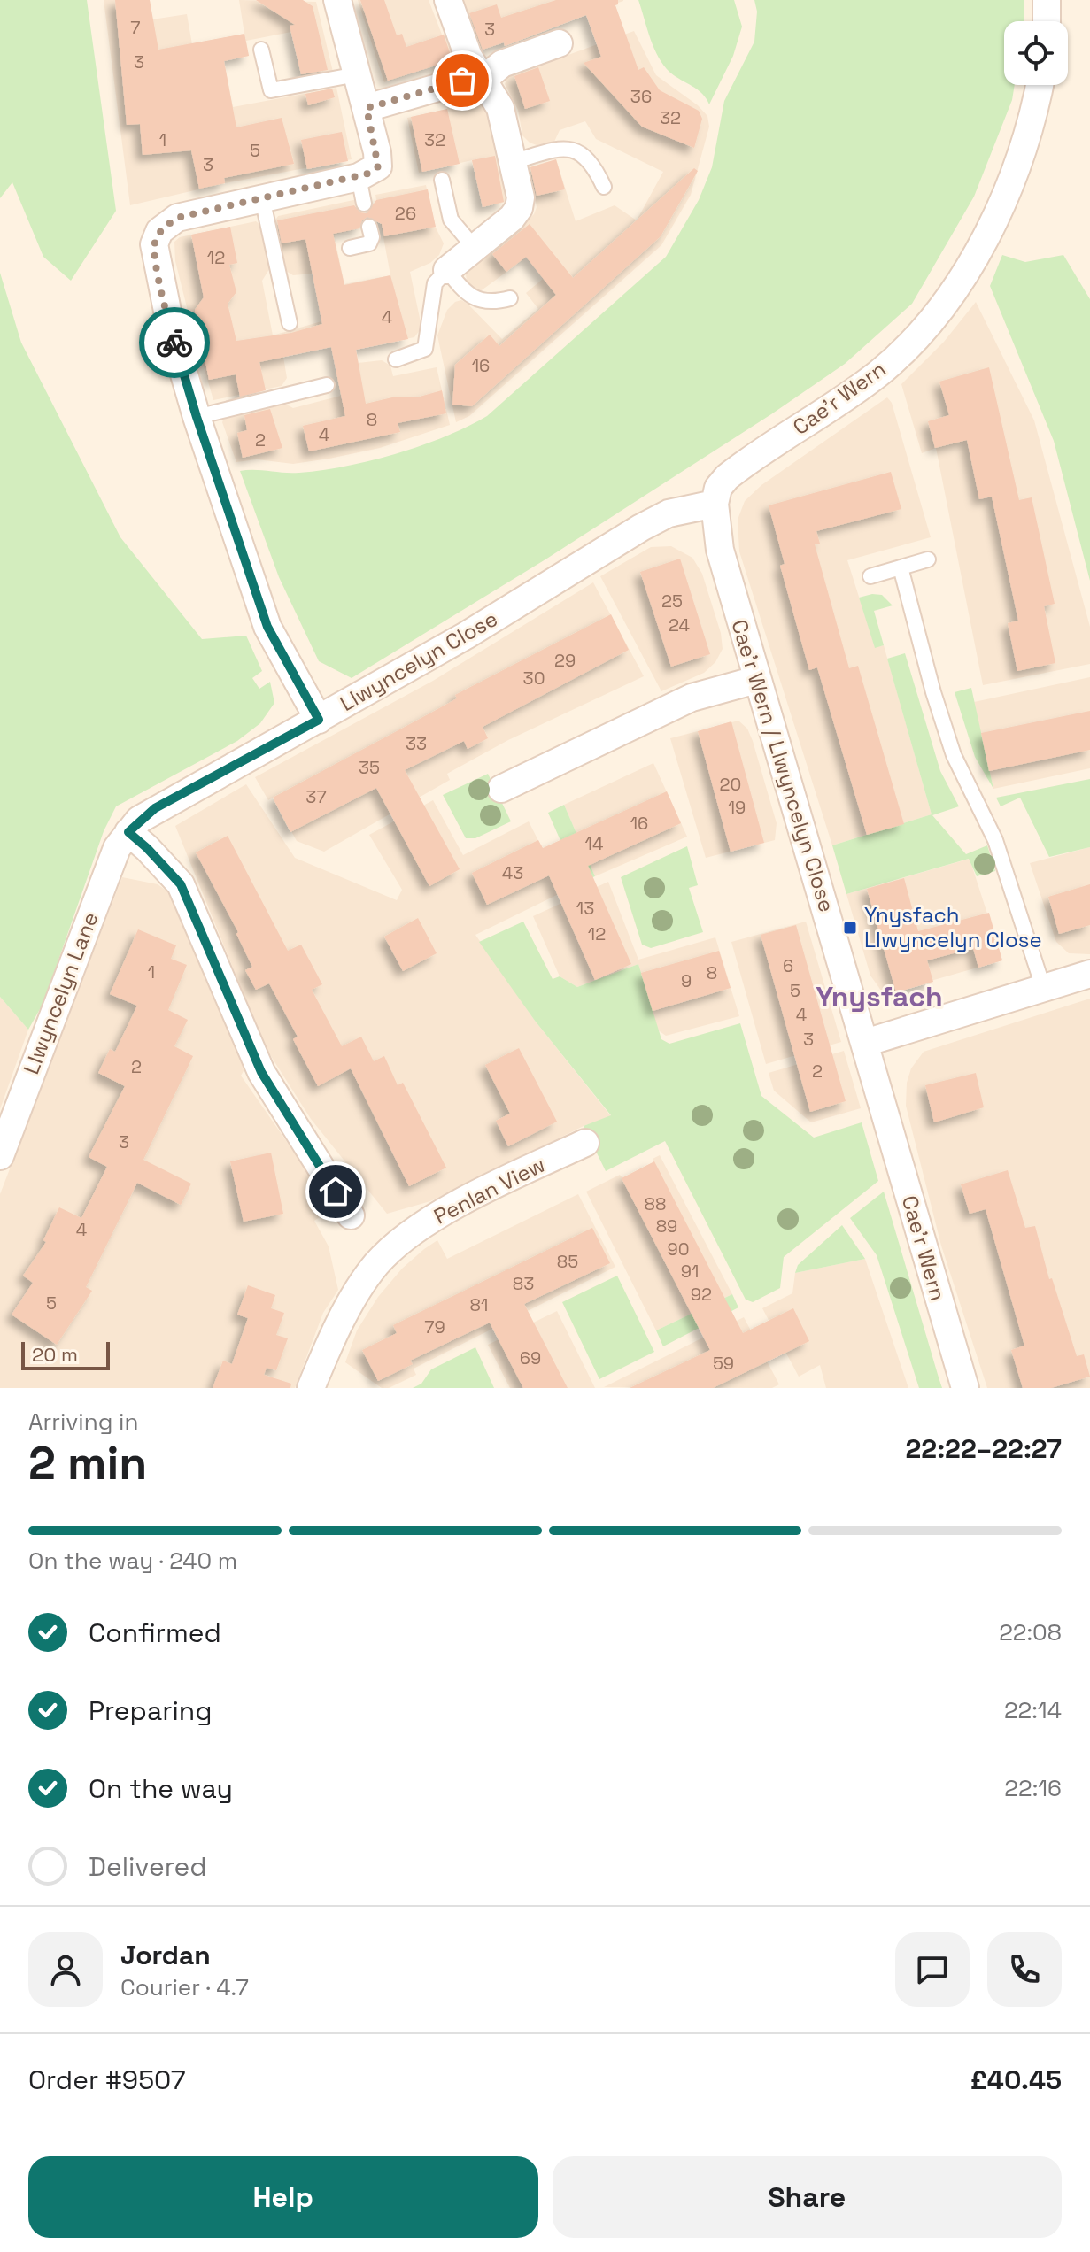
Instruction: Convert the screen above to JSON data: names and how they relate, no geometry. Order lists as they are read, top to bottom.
{
  "streets": {
    "street": [
      "Cae'r Wern",
      "Llwyncelyn Close",
      "Cae'r Wern / Llwyncelyn Close",
      "Llwyncelyn Lane",
      "Penlan View"
    ]
  },
  "crossings": [
    ["Cae'r Wern", "Llwyncelyn Close"],
    ["Cae'r Wern", "Cae'r Wern / Llwyncelyn Close"],
    ["Llwyncelyn Close", "Cae'r Wern / Llwyncelyn Close"],
    ["Llwyncelyn Close", "Llwyncelyn Lane"]
  ],
  "districts": ["Ynysfach"],
  "places": {
    "transit": ["Ynysfach Llwyncelyn Close"]
  },
  "house_numbers": [
    "7",
    "3",
    "3",
    "36",
    "32",
    "1",
    "32",
    "5",
    "3",
    "26",
    "12",
    "4",
    "16",
    "8",
    "4",
    "2",
    "25",
    "24",
    "29",
    "30",
    "33",
    "35",
    "20",
    "37",
    "19",
    "16",
    "14",
    "43",
    "13",
    "12",
    "6",
    "1",
    "8",
    "9",
    "5",
    "4",
    "3",
    "2",
    "2",
    "3",
    "88",
    "89",
    "4",
    "90",
    "85",
    "91",
    "83",
    "92",
    "5",
    "81",
    "79",
    "69",
    "59"
  ],
  "scale_bar": "20 m",
  "page": {
    "scale": "20 m",
    "heading": ["2 min", "Arriving in", "22:22–22:27"],
    "panel": [
      "Jordan",
      "Courier · 4.7",
      "Order #9507",
      "£40.45"
    ],
    "bar": "On the way · 240 m",
    "list": [
      ["Confirmed", "22:08"],
      ["Preparing", "22:14"],
      ["On the way", "22:16"],
      "Delivered"
    ],
    "buttons": ["Help", "Share"]
  }
}
